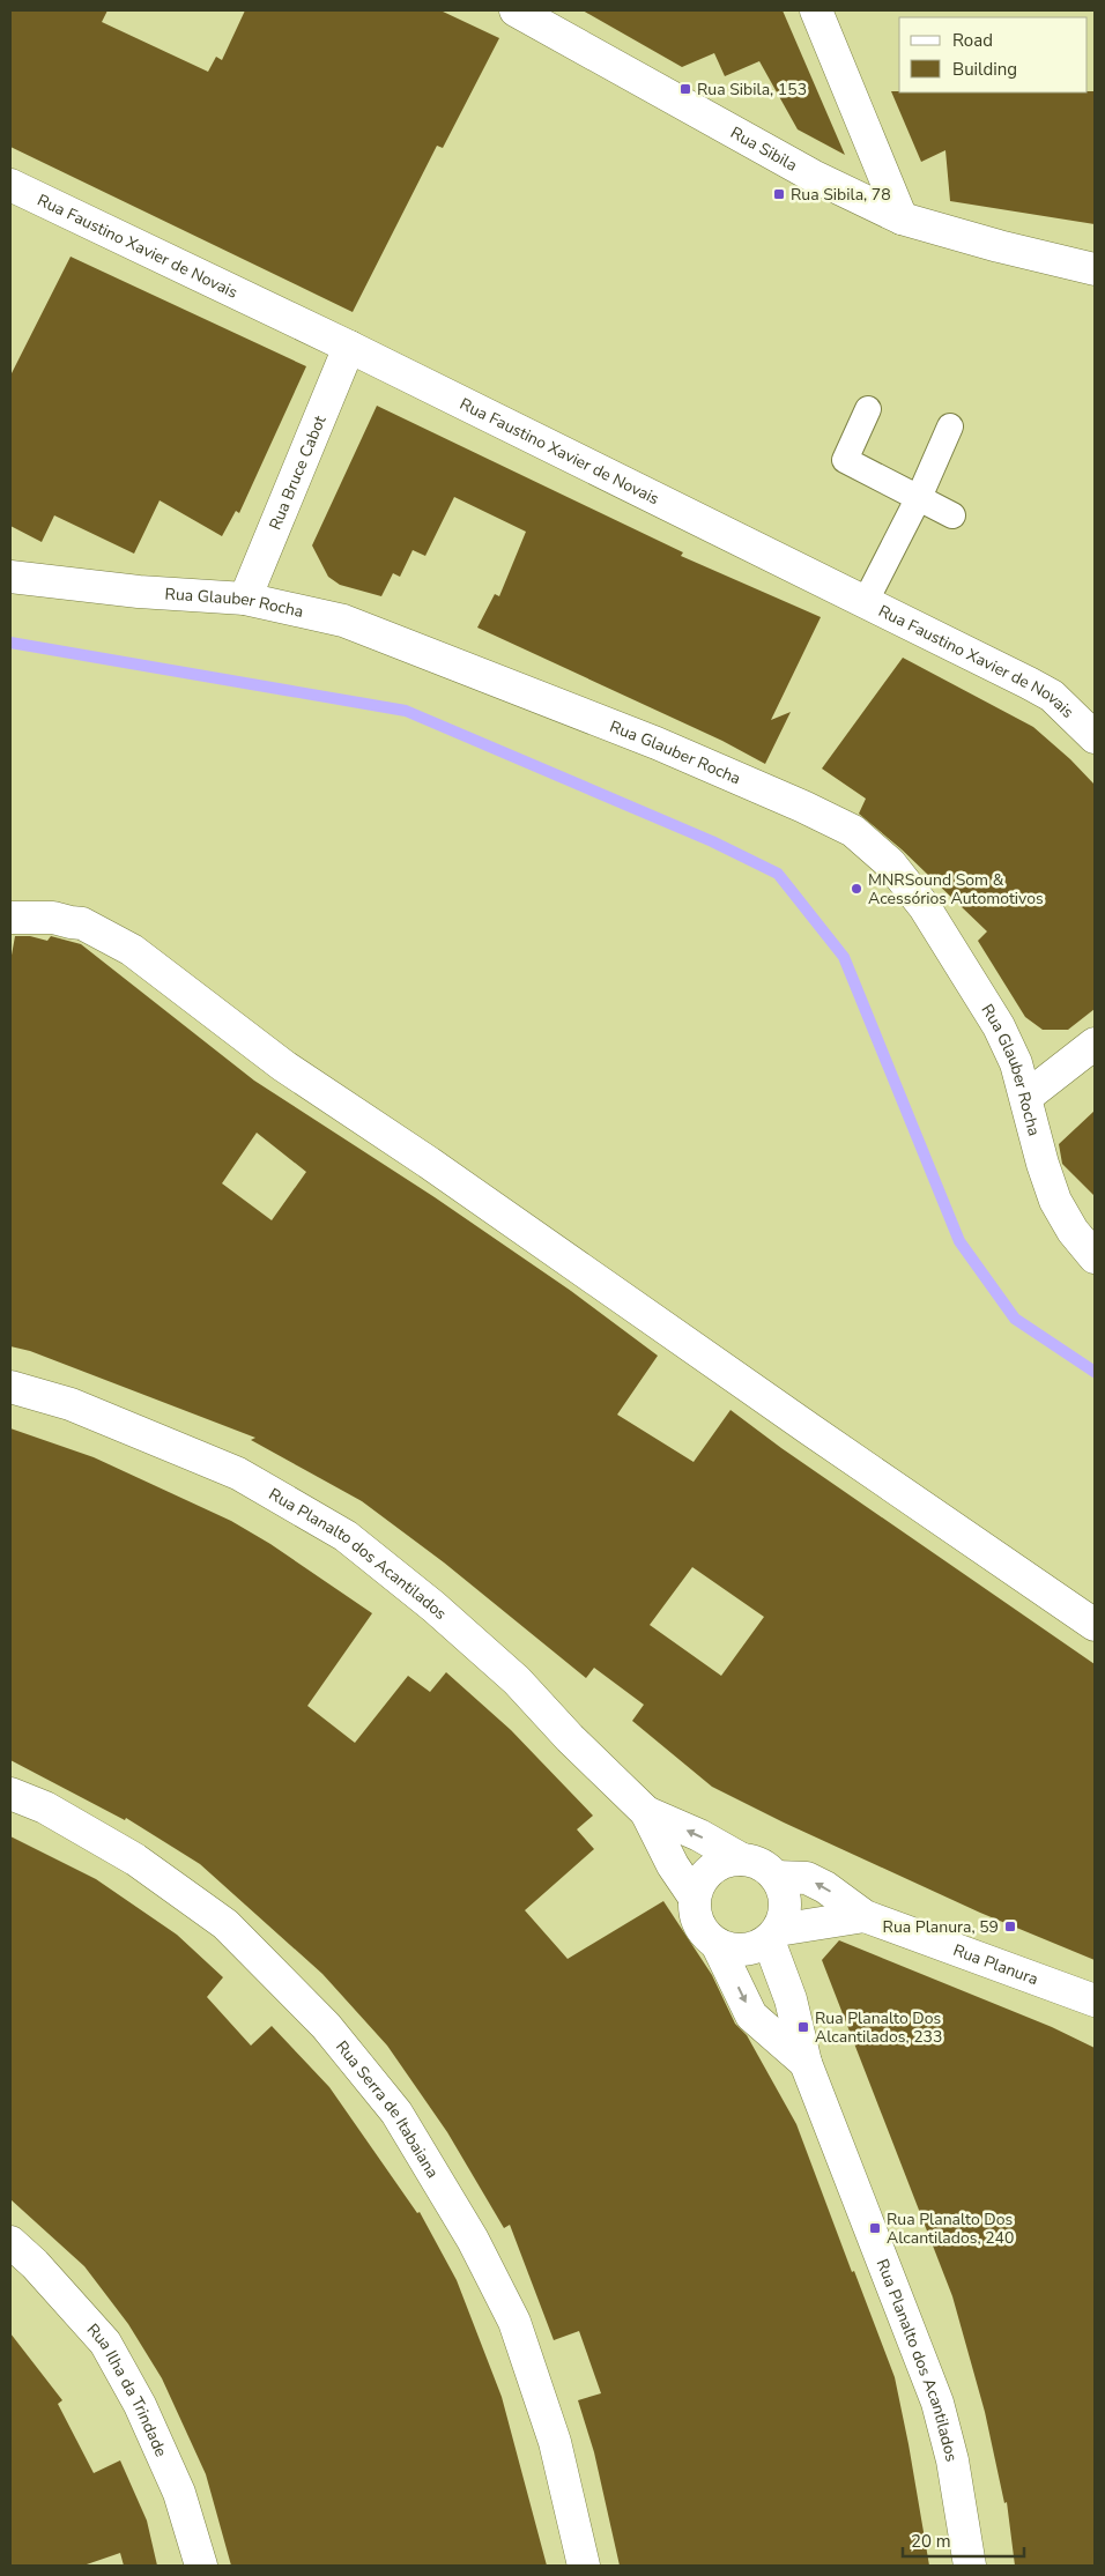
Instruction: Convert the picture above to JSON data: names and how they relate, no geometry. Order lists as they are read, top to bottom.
{
  "streets": {
    "street": [
      "Rua Sibila",
      "Rua Faustino Xavier de Novais",
      "Rua Bruce Cabot",
      "Rua Glauber Rocha",
      "Rua Planalto dos Acantilados",
      "Rua Planura",
      "Rua Serra de Itabaiana",
      "Rua Ilha da Trindade"
    ]
  },
  "crossings": [
    ["Rua Faustino Xavier de Novais", "Rua Bruce Cabot"],
    ["Rua Bruce Cabot", "Rua Glauber Rocha"],
    ["Rua Planalto dos Acantilados", "Rua Planura"]
  ],
  "places": {
    "transit": [
      "Rua Sibila, 153",
      "Rua Sibila, 78",
      "Rua Planura, 59",
      "Rua Planalto Dos Alcantilados, 233",
      "Rua Planalto Dos Alcantilados, 240"
    ],
    "other": ["MNRSound Som & Acessórios Automotivos"]
  },
  "legend": ["Road", "Building"],
  "scale_bar": "20 m"
}
